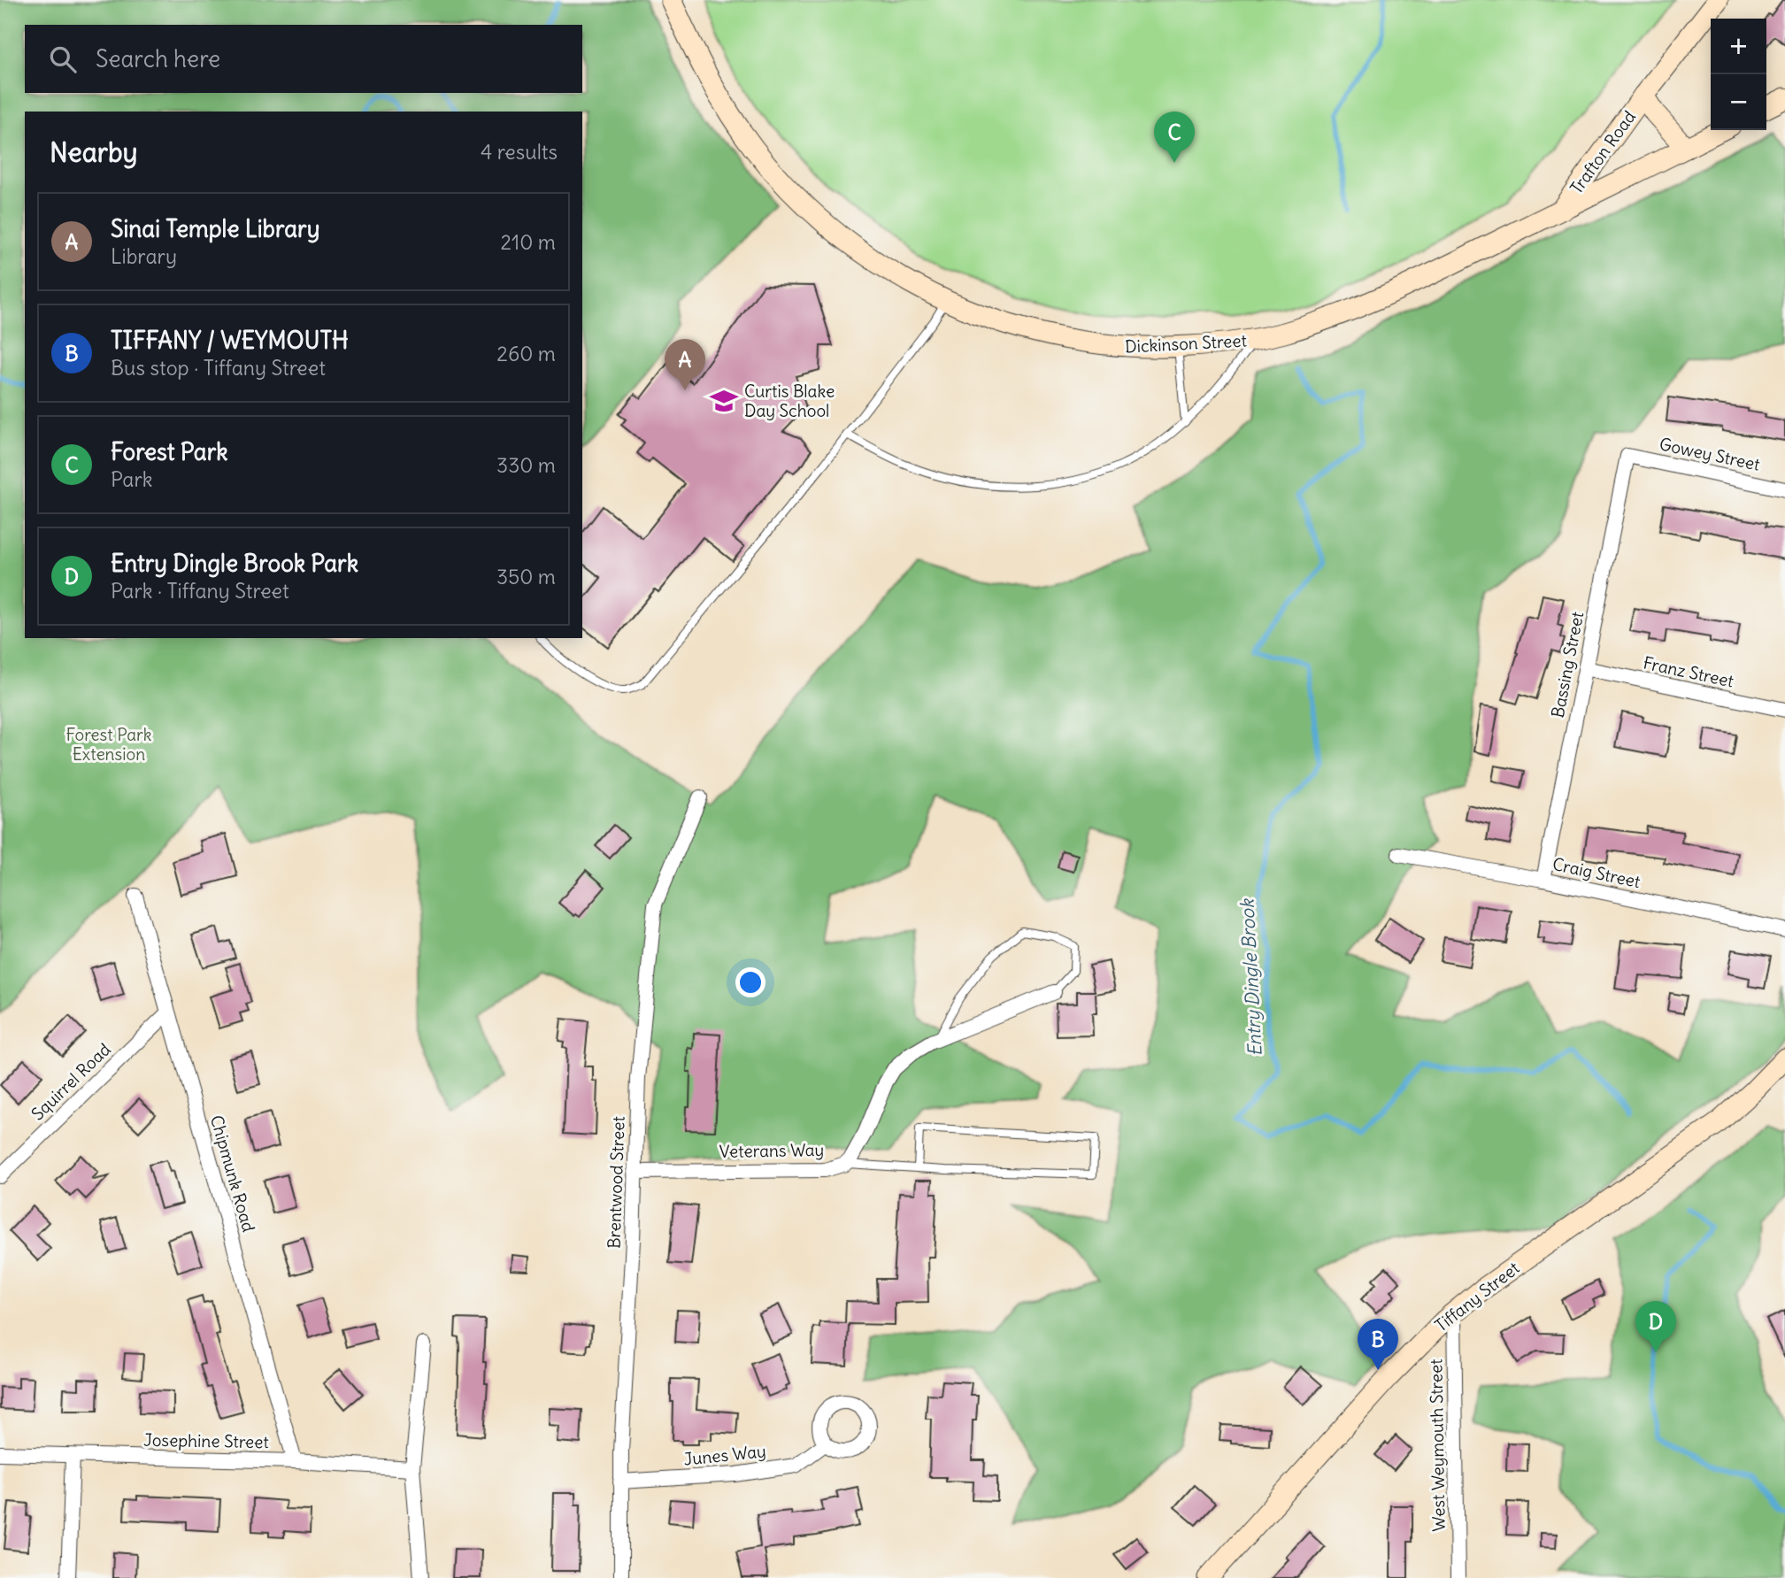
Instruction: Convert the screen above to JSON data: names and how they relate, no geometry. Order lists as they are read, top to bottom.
{
  "streets": {
    "main road": ["Trafton Road", "Dickinson Street", "Tiffany Street"],
    "street": [
      "Gowey Street",
      "Bassing Street",
      "Franz Street",
      "Craig Street",
      "Squirrel Road",
      "Veterans Way",
      "Chipmunk Road",
      "Brentwood Street",
      "Josephine Street",
      "West Weymouth Street",
      "Junes Way"
    ]
  },
  "crossings": [
    ["Trafton Road", "Dickinson Street"],
    ["Gowey Street", "Bassing Street"],
    ["Bassing Street", "Franz Street"],
    ["Bassing Street", "Craig Street"],
    ["Squirrel Road", "Chipmunk Road"],
    ["Veterans Way", "Brentwood Street"],
    ["Chipmunk Road", "Josephine Street"],
    ["Brentwood Street", "Junes Way"],
    ["Tiffany Street", "West Weymouth Street"]
  ],
  "water": ["Entry Dingle Brook"],
  "parks": ["Forest Park Extension"],
  "places": {
    "school or university": ["Curtis Blake Day School"]
  },
  "page": {
    "map_buttons": ["+", "−"],
    "search": "Search here",
    "pins": [
      "C",
      "A",
      "D",
      "B"
    ],
    "heading": ["Nearby", "4 results"],
    "list": [
      {
        "mark": "A",
        "name": "Sinai Temple Library",
        "note": "Library",
        "value": "210 m"
      },
      {
        "mark": "B",
        "name": "TIFFANY / WEYMOUTH",
        "note": "Bus stop · Tiffany Street",
        "value": "260 m"
      },
      {
        "mark": "C",
        "name": "Forest Park",
        "note": "Park",
        "value": "330 m"
      },
      {
        "mark": "D",
        "name": "Entry Dingle Brook Park",
        "note": "Park · Tiffany Street",
        "value": "350 m"
      }
    ]
  }
}
